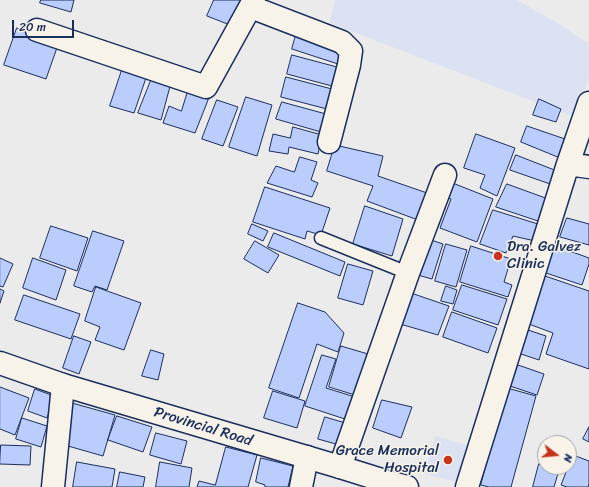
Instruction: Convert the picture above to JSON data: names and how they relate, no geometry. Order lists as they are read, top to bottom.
{
  "streets": {
    "street": ["Provincial Road"]
  },
  "places": ["Dra. Galvez Clinic", "Grace Memorial Hospital"],
  "scale_bar": "20 m",
  "north": "right"
}
